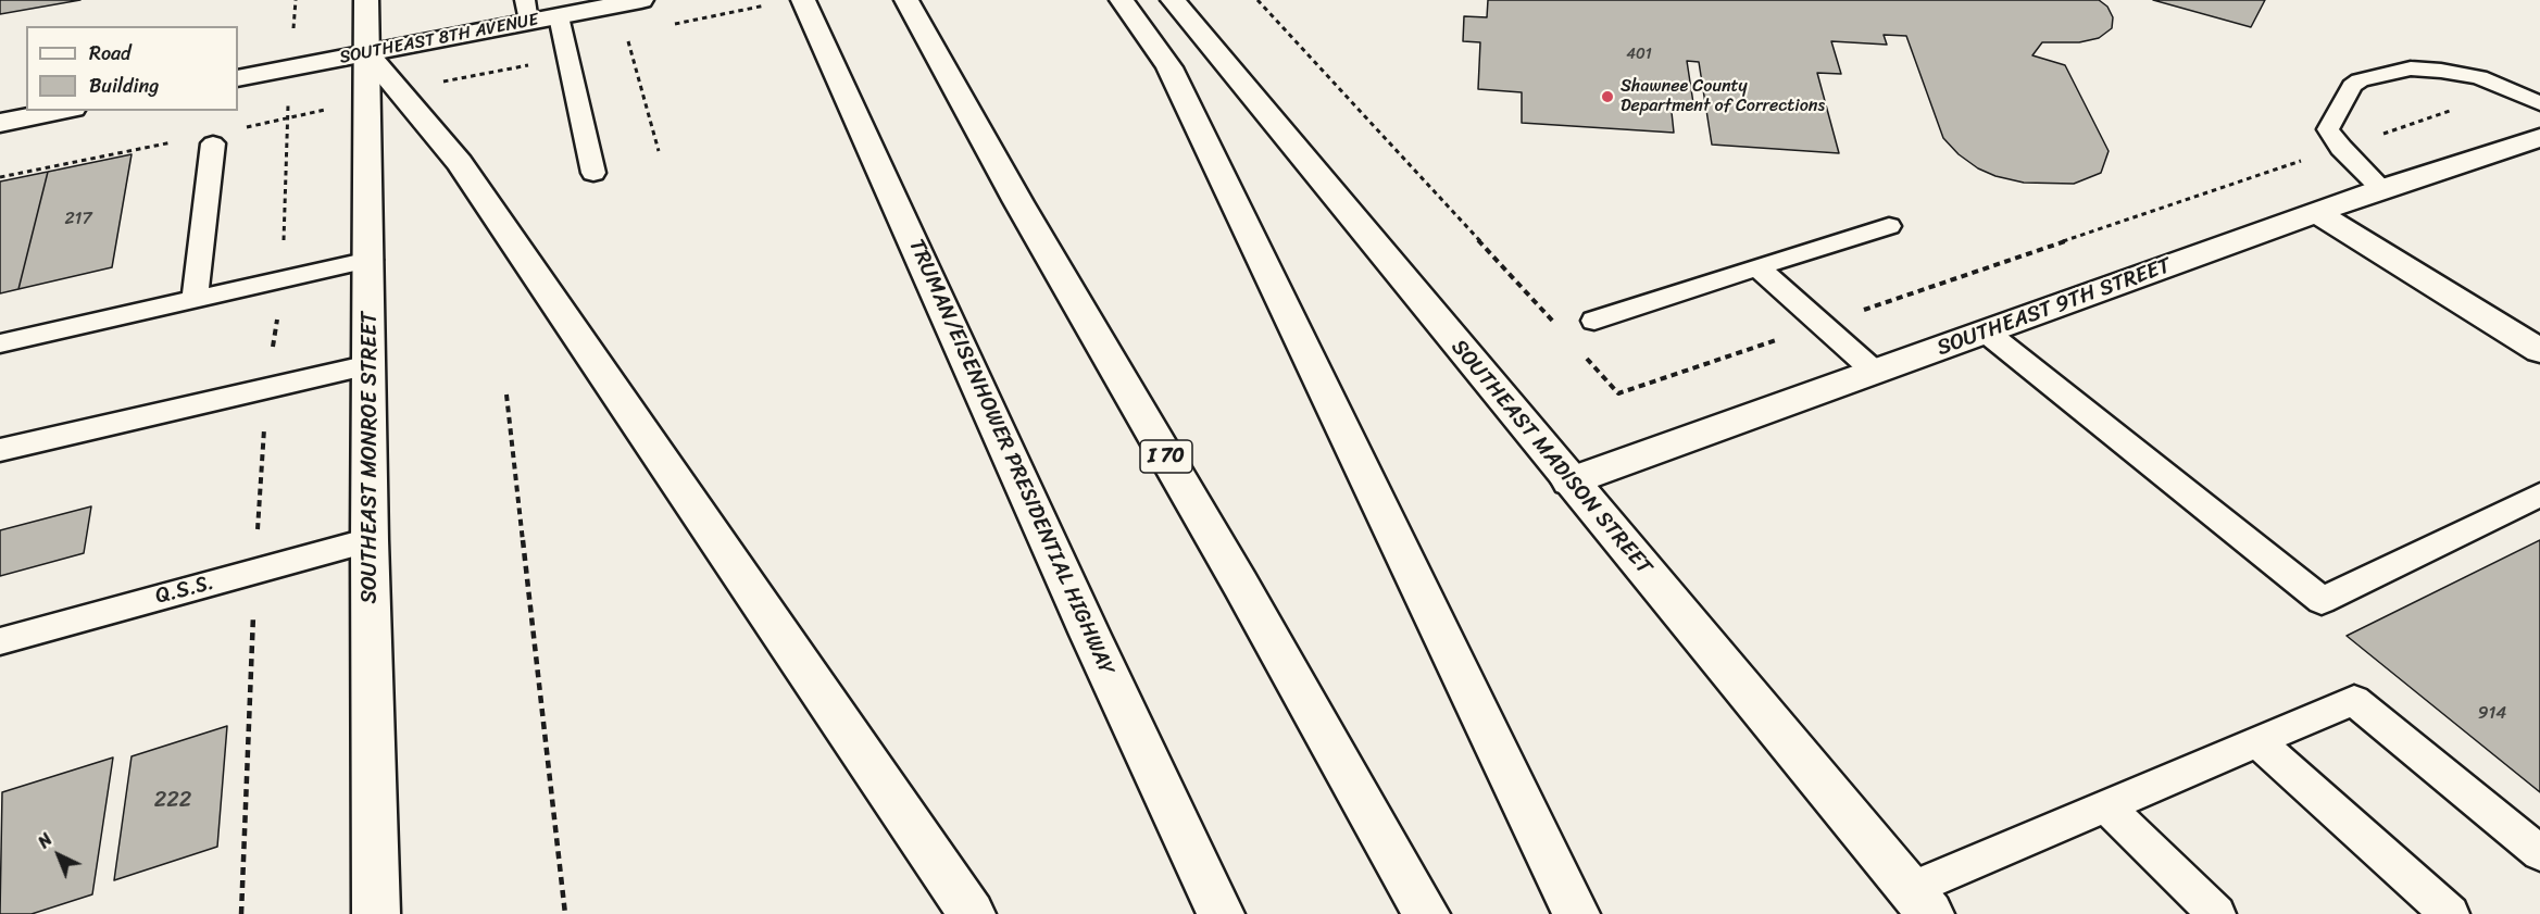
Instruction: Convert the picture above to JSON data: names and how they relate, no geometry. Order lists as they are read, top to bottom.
{
  "streets": {
    "main road": [
      "SOUTHEAST 8TH AVENUE",
      "SOUTHEAST 9TH STREET",
      "I 70",
      "SOUTHEAST MONROE STREET",
      "TRUMAN/EISENHOWER PRESIDENTIAL HIGHWAY",
      "SOUTHEAST MADISON STREET"
    ],
    "lane": ["Q.S.S."]
  },
  "crossings": [
    ["SOUTHEAST 8TH AVENUE", "SOUTHEAST MONROE STREET"],
    ["SOUTHEAST 9TH STREET", "SOUTHEAST MADISON STREET"],
    ["SOUTHEAST MONROE STREET", "Q.S.S."]
  ],
  "places": ["Shawnee County Department of Corrections"],
  "house_numbers": [
    "401",
    "217",
    "914",
    "222"
  ],
  "legend": ["Road", "Building"],
  "north": "top left"
}
